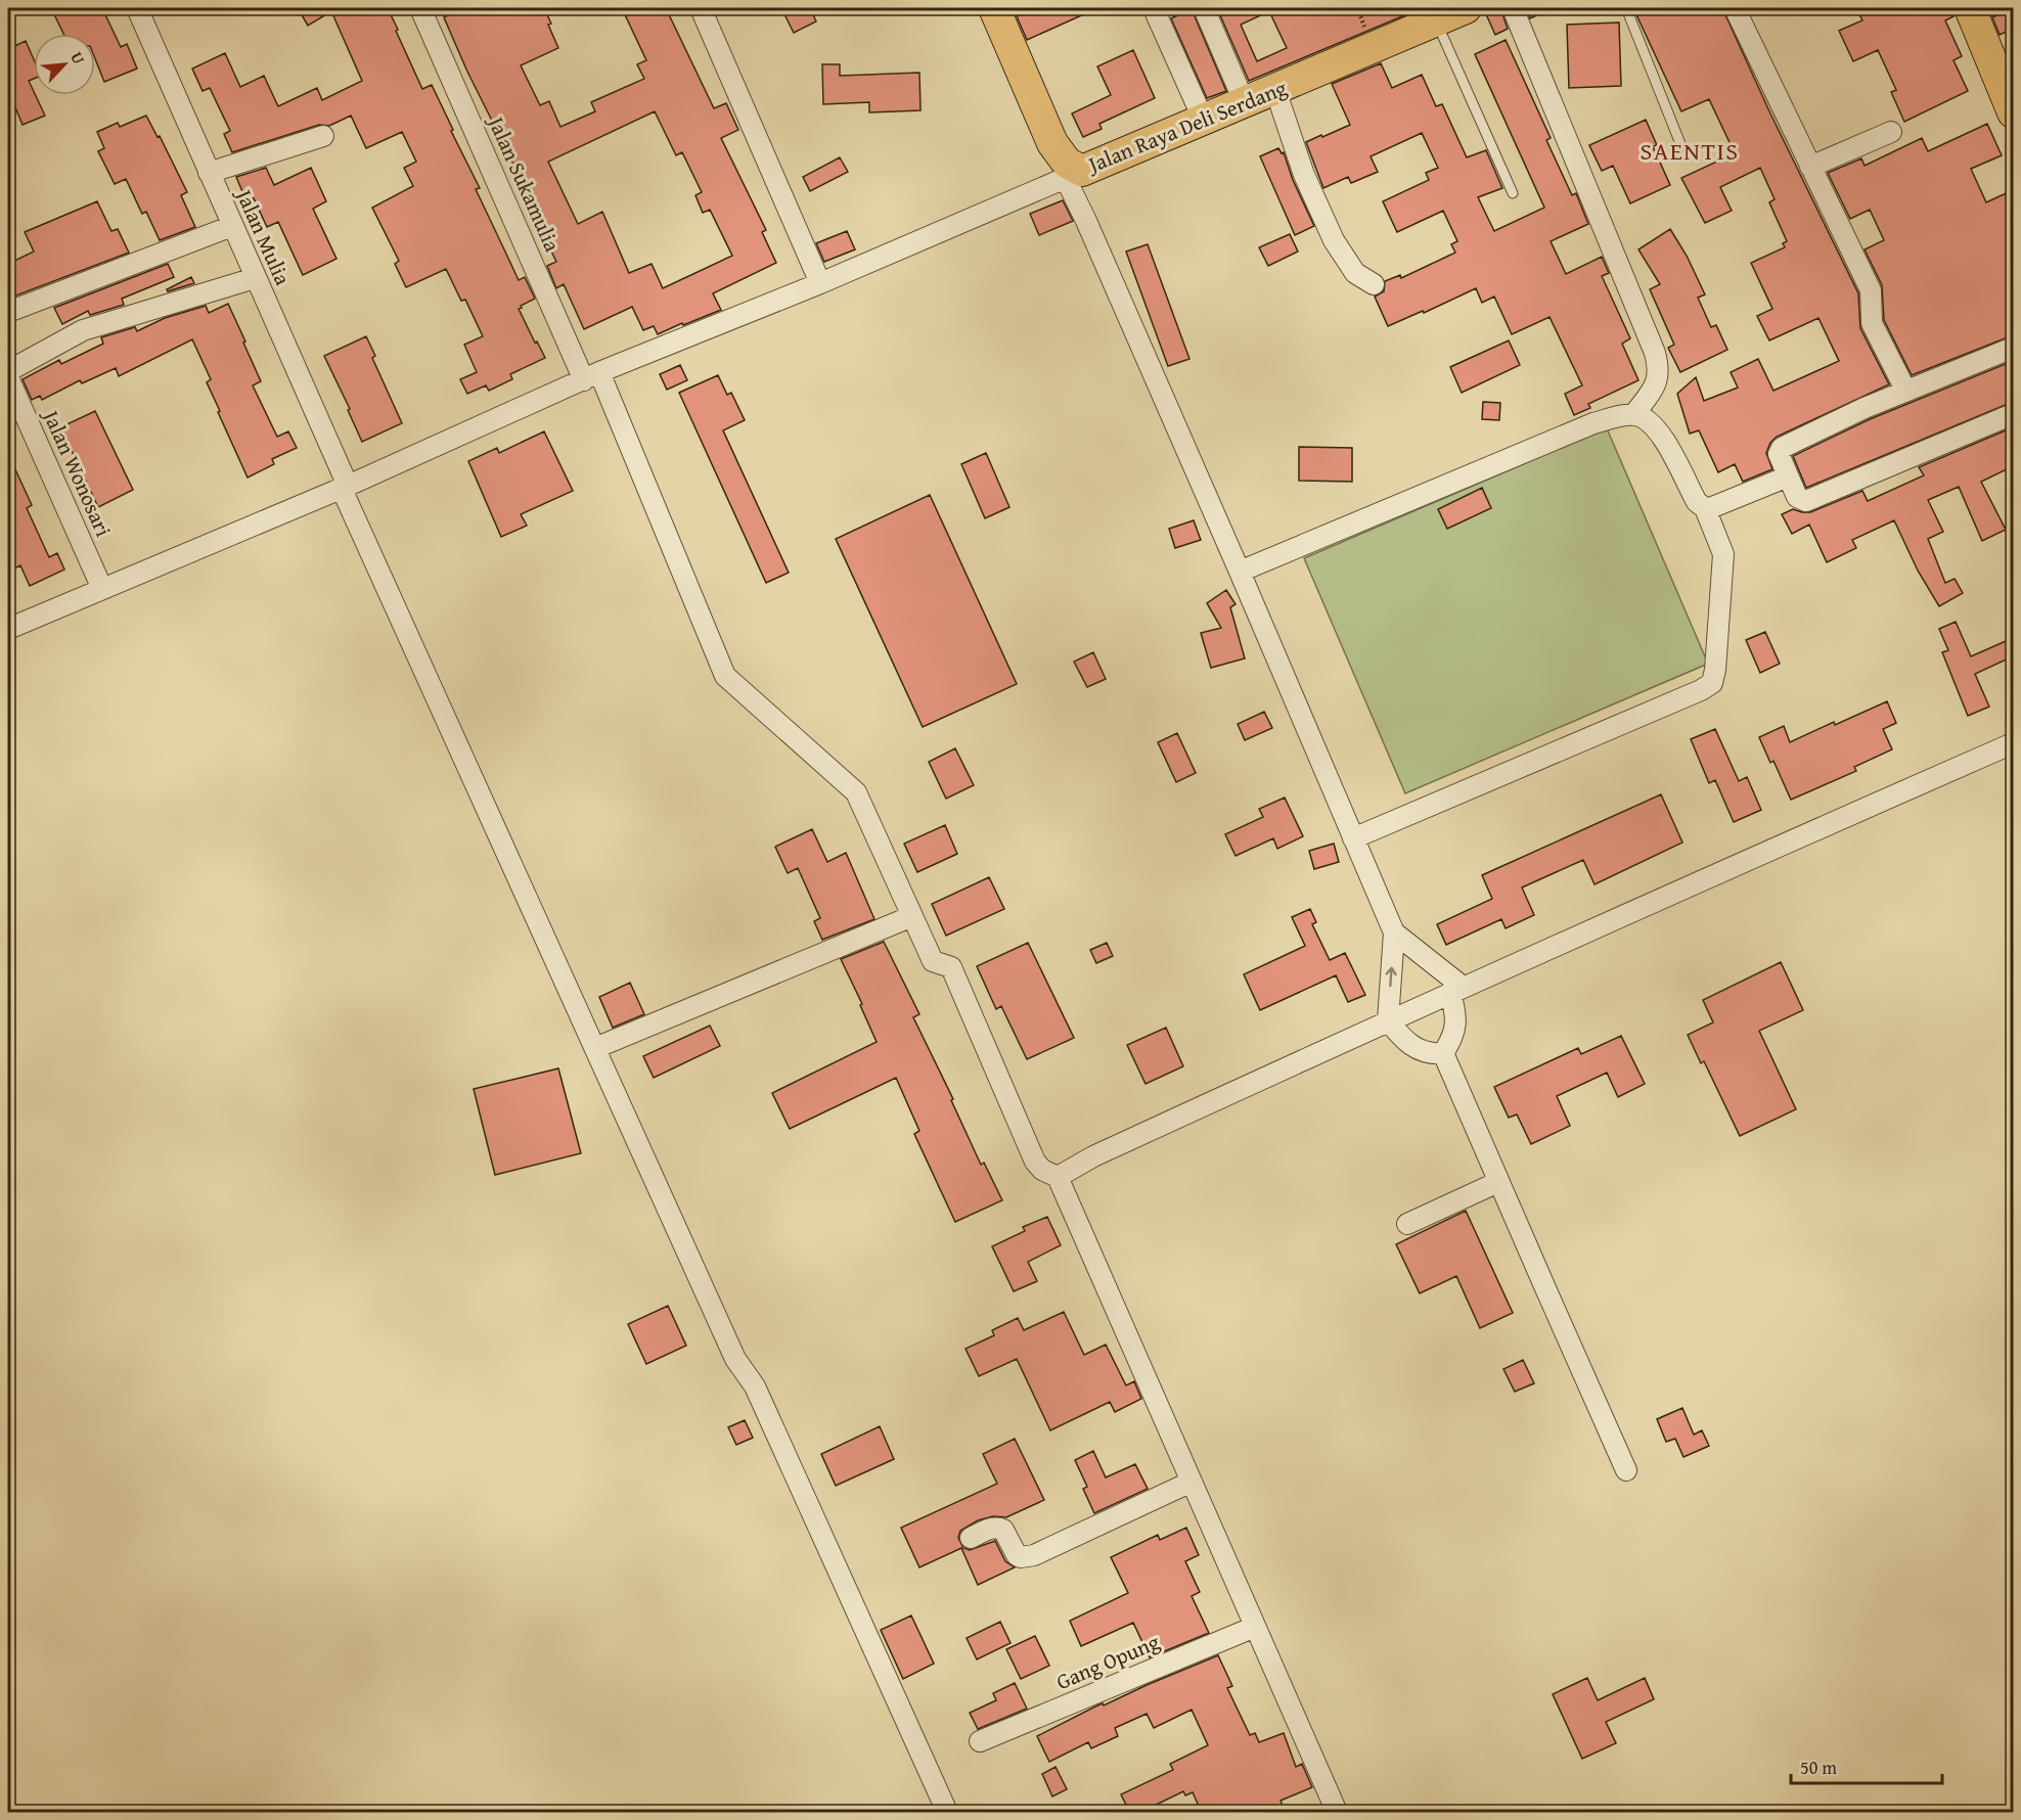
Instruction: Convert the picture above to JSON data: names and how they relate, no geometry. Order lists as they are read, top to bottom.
{
  "streets": {
    "main road": ["Jalan Raya Deli Serdang"],
    "street": [
      "Jalan Sukamulia",
      "Jalan Mulia",
      "Jalan Wonosari",
      "Gang Opung"
    ]
  },
  "districts": ["SAENTIS"],
  "scale_bar": "50 m",
  "north": "top right"
}
